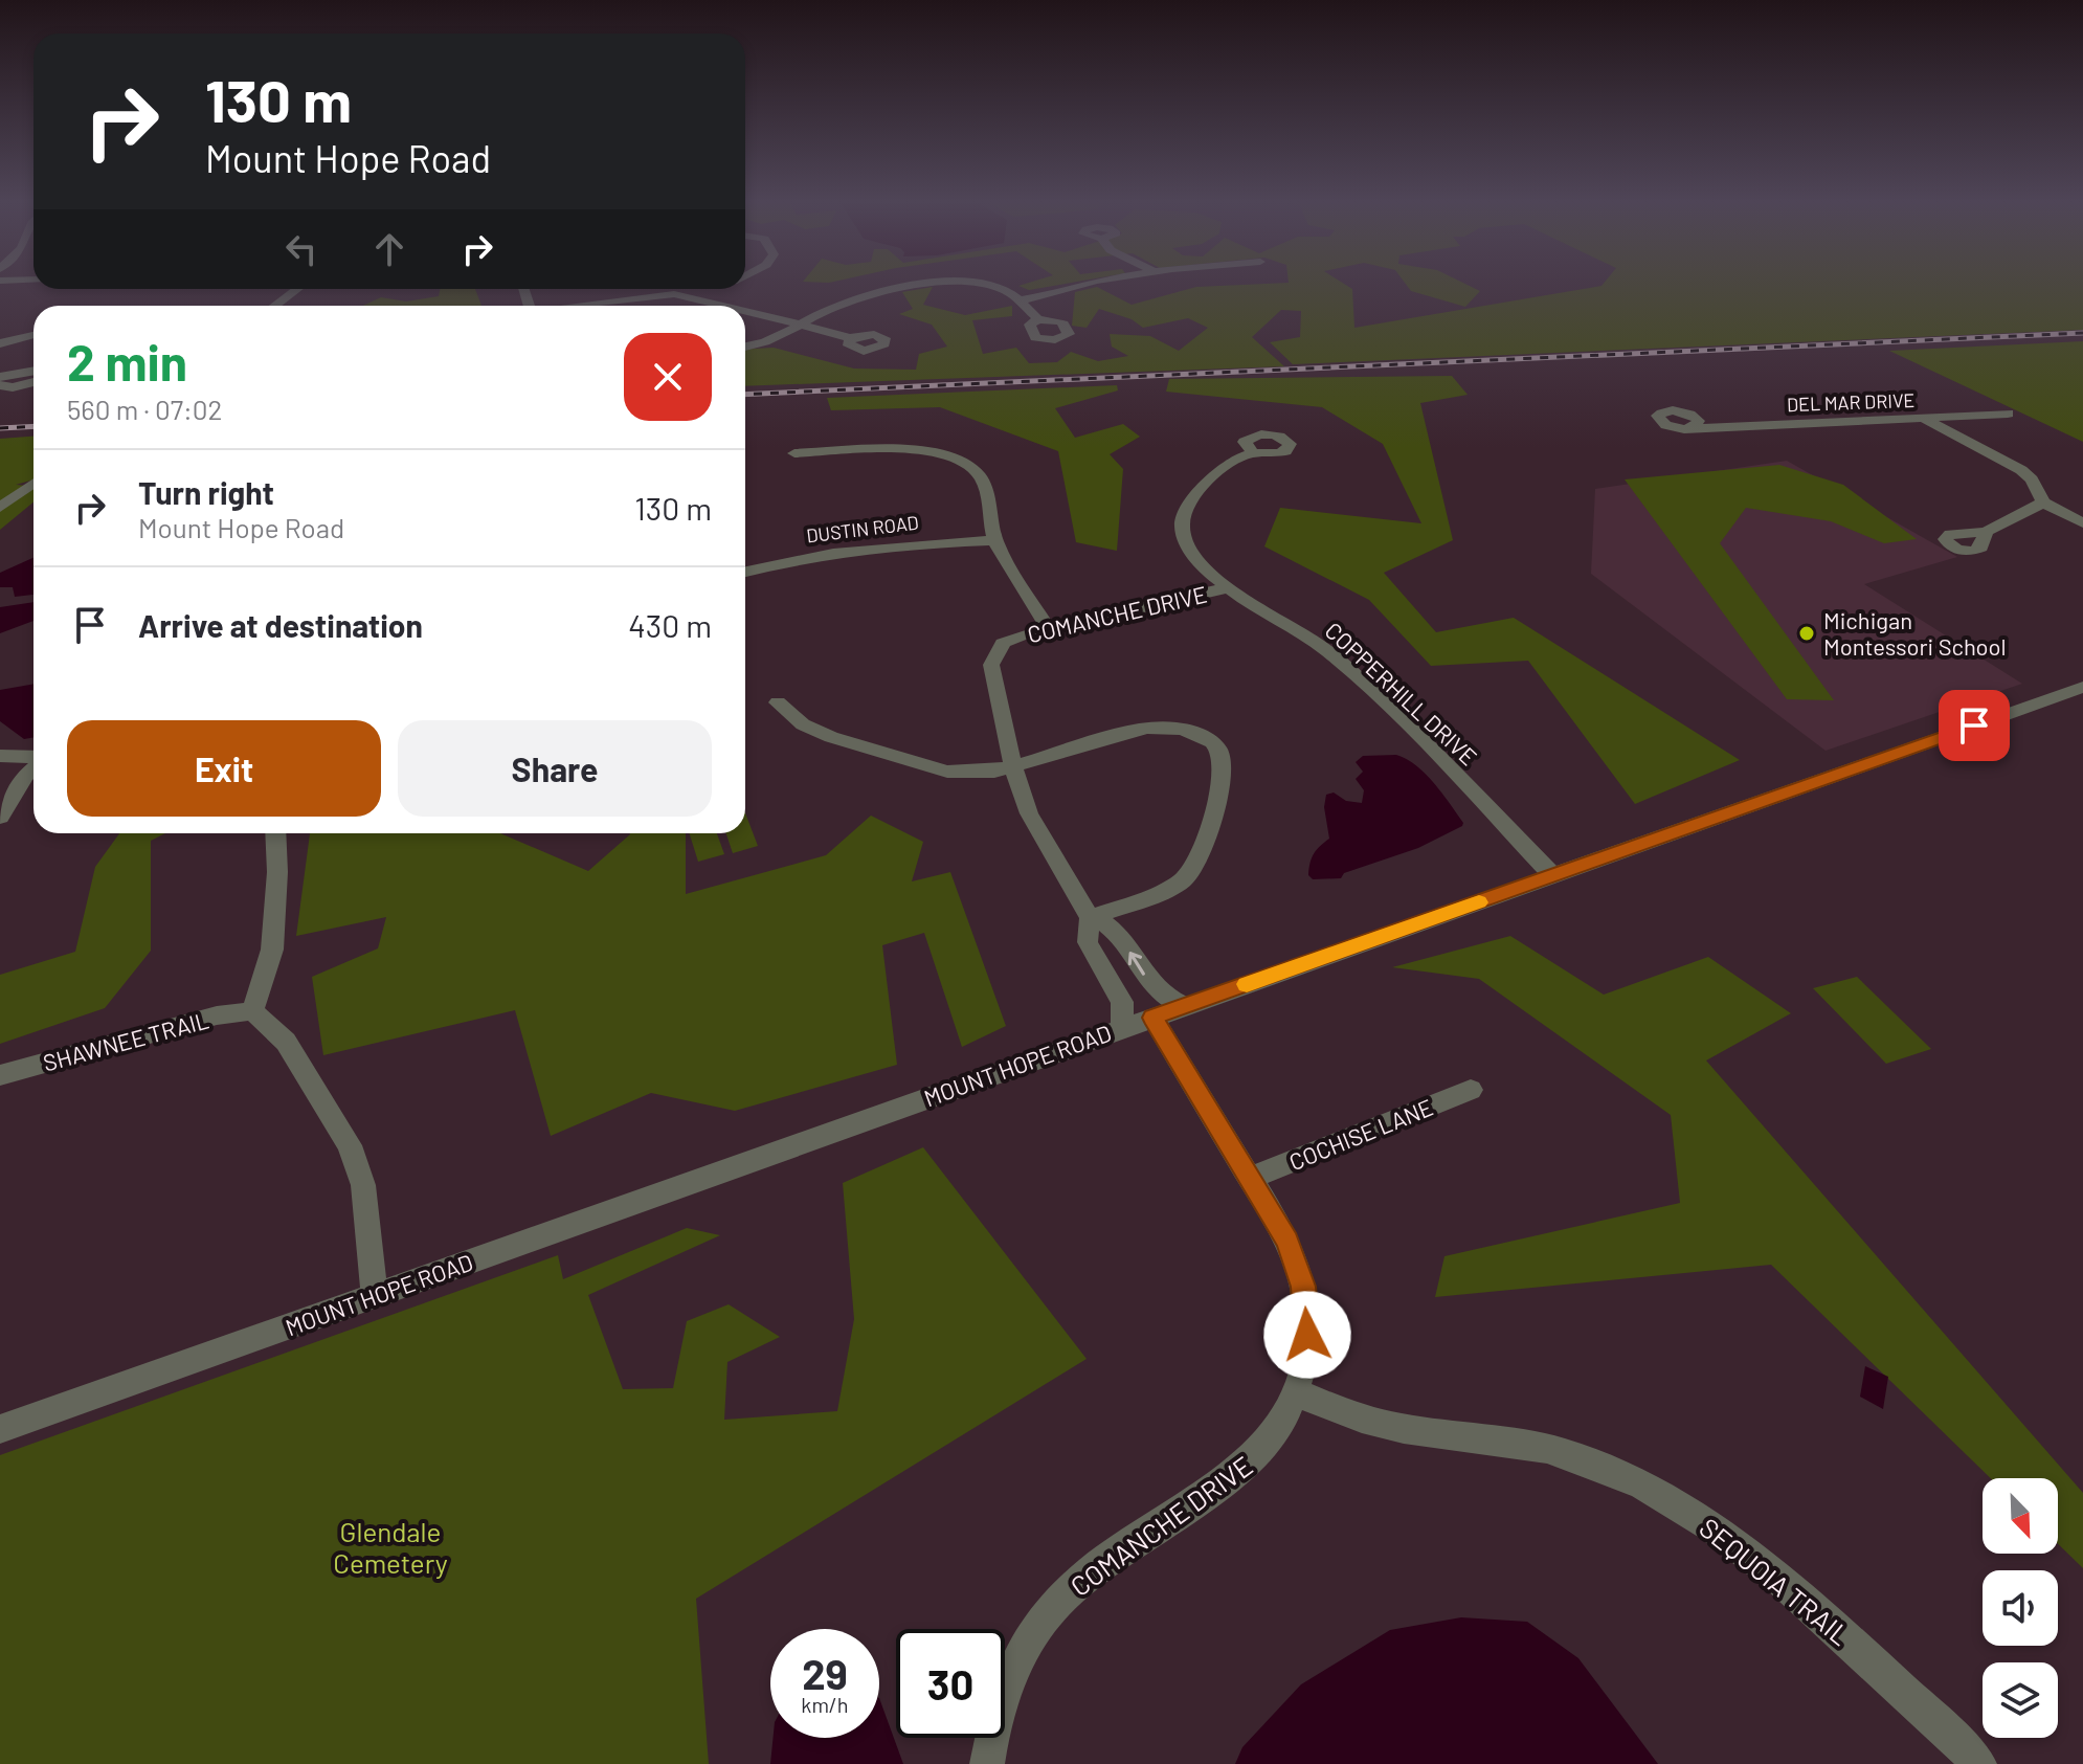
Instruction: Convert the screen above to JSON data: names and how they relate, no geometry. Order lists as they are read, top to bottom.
{
  "streets": {
    "street": [
      "DEL MAR DRIVE",
      "DUSTIN ROAD",
      "COMANCHE DRIVE",
      "COPPERHILL DRIVE",
      "SHAWNEE TRAIL",
      "MOUNT HOPE ROAD",
      "COCHISE LANE",
      "SEQUOIA TRAIL"
    ]
  },
  "crossings": [
    ["COMANCHE DRIVE", "COPPERHILL DRIVE"],
    ["COMANCHE DRIVE", "MOUNT HOPE ROAD"],
    ["COMANCHE DRIVE", "COCHISE LANE"],
    ["COMANCHE DRIVE", "SEQUOIA TRAIL"],
    ["COPPERHILL DRIVE", "MOUNT HOPE ROAD"]
  ],
  "parks": ["Glendale Cemetery"],
  "places": ["Michigan Montessori School"],
  "north": "bottom right",
  "page": {
    "turn": ["130 m", "Mount Hope Road"],
    "heading": ["2 min", "560 m · 07:02"],
    "list": [
      {
        "name": "Turn right",
        "note": "Mount Hope Road",
        "value": "130 m"
      },
      {
        "name": "Arrive at destination",
        "value": "430 m"
      }
    ],
    "buttons": ["Exit", "Share"],
    "speed": "29 km/h",
    "limit": "30"
  }
}
